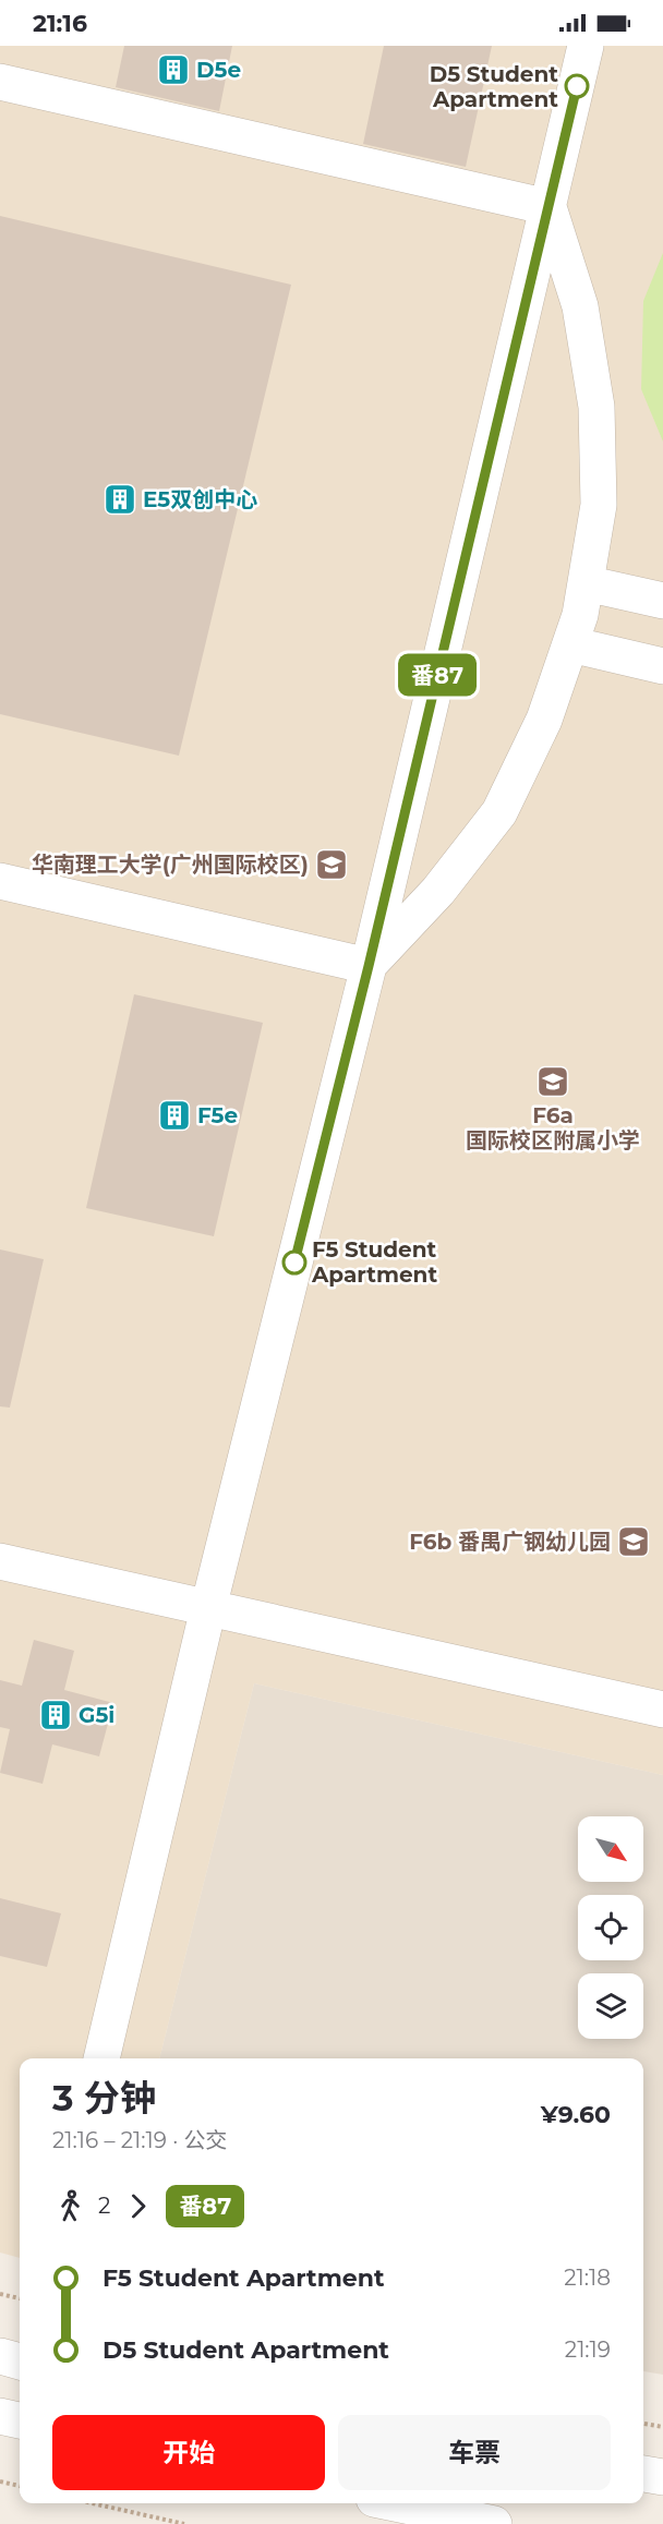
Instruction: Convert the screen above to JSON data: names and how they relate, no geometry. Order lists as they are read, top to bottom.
{
  "places": {
    "building": [
      "D5e",
      "E5双创中心",
      "F5e",
      "G5i"
    ],
    "other": ["D5 Student Apartment", "F5 Student Apartment"],
    "school or university": ["华南理工大学(广州国际校区)", "F6a 国际校区附属小学", "F6b 番禺广钢幼儿园"]
  },
  "lines": ["bus line 番87"],
  "north": "bottom right",
  "page": {
    "status": "21:16",
    "on_map": "番87",
    "heading": ["3 分钟", "21:16 – 21:19 · 公交", "¥9.60"],
    "legs": ["2", "番87"],
    "list": [
      {
        "name": "F5 Student Apartment",
        "value": "21:18"
      },
      {
        "name": "D5 Student Apartment",
        "value": "21:19"
      }
    ],
    "buttons": ["开始", "车票"]
  }
}
